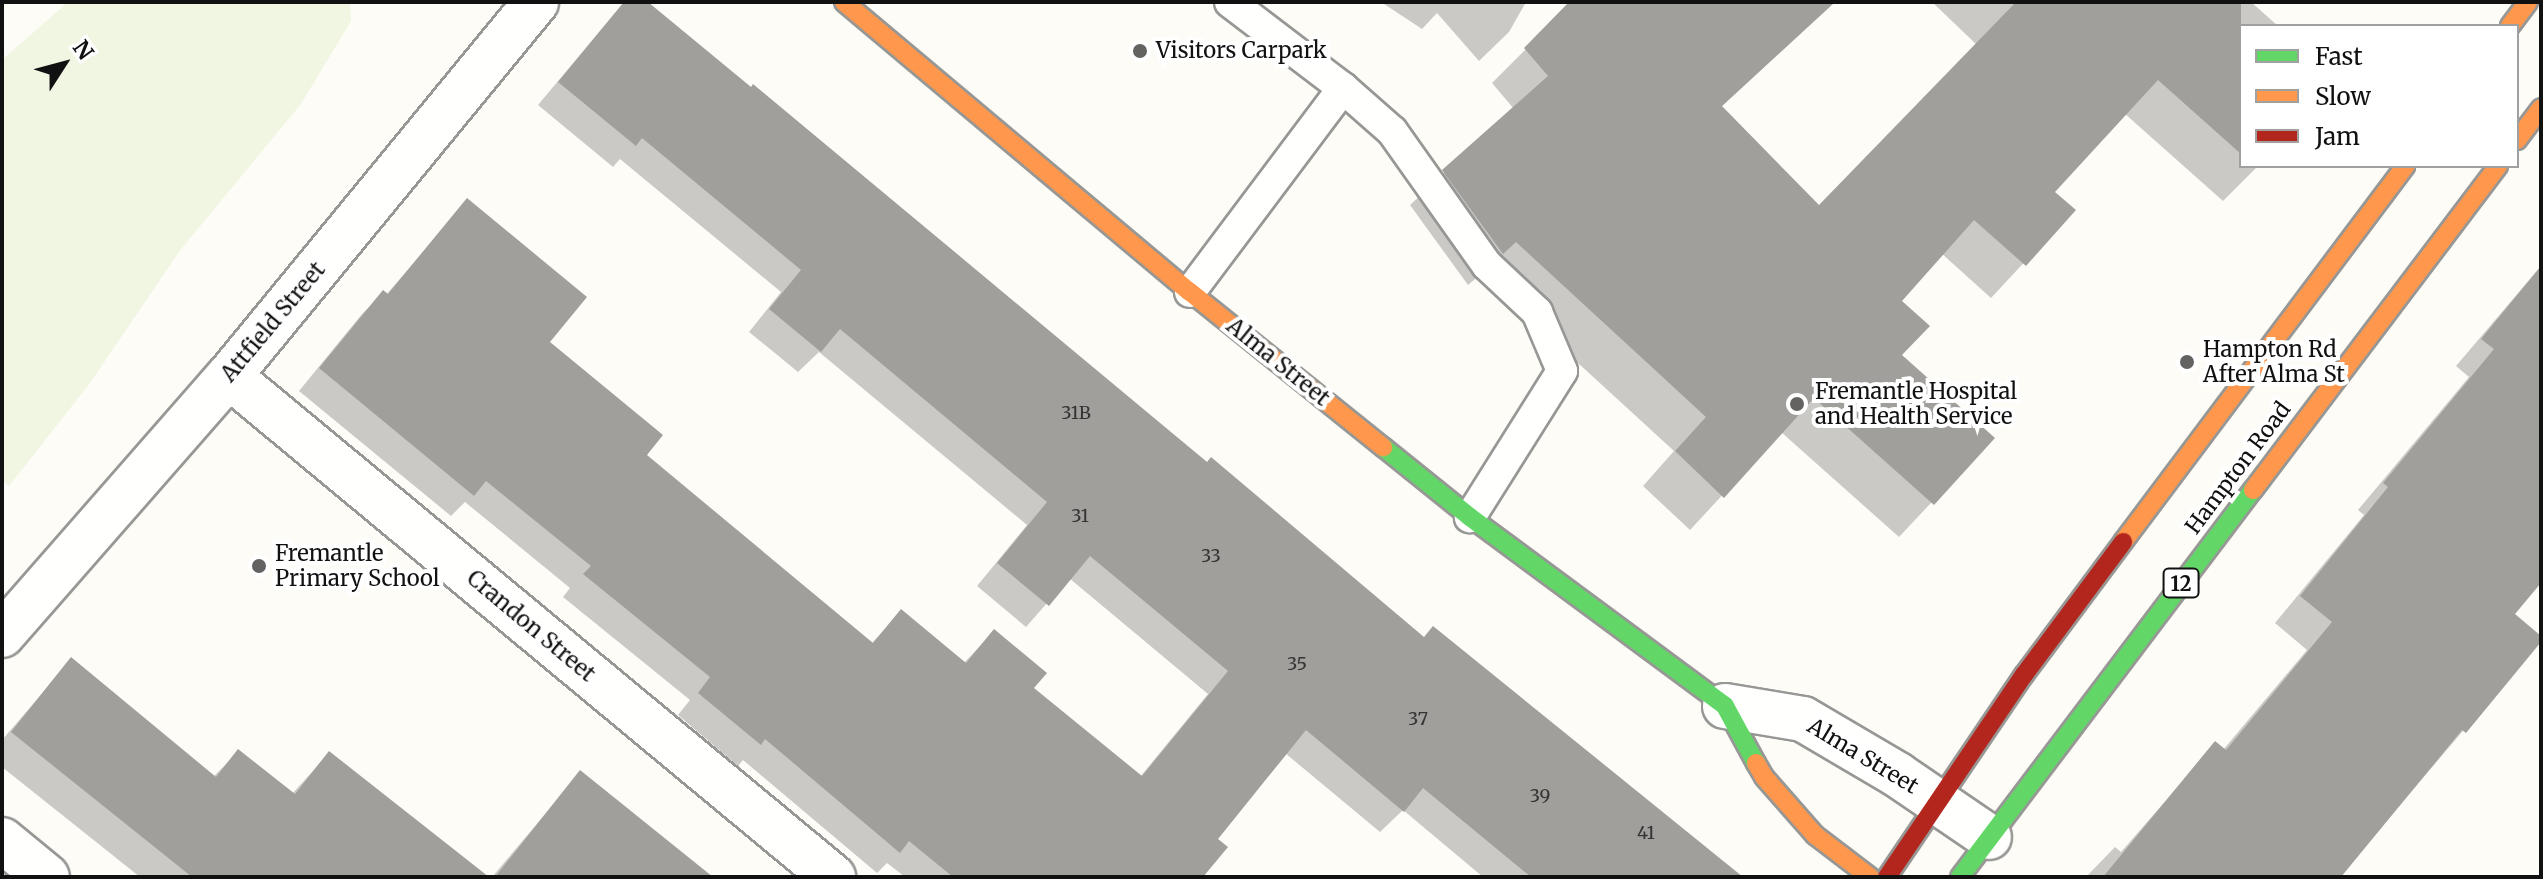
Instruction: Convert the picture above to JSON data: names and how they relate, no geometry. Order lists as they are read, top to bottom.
{
  "streets": {
    "main road": ["Alma Street", "Hampton Road", "12"],
    "street": ["Attfield Street", "Crandon Street"]
  },
  "crossings": [
    ["Attfield Street", "Crandon Street"],
    ["Alma Street", "Hampton Road"]
  ],
  "places": [
    "Visitors Carpark",
    "Hampton Rd After Alma St",
    "Fremantle Hospital and Health Service",
    "Fremantle Primary School"
  ],
  "house_numbers": [
    "31B",
    "31",
    "33",
    "35",
    "37",
    "39",
    "41"
  ],
  "legend": ["Fast", "Slow", "Jam"],
  "north": "top right"
}
